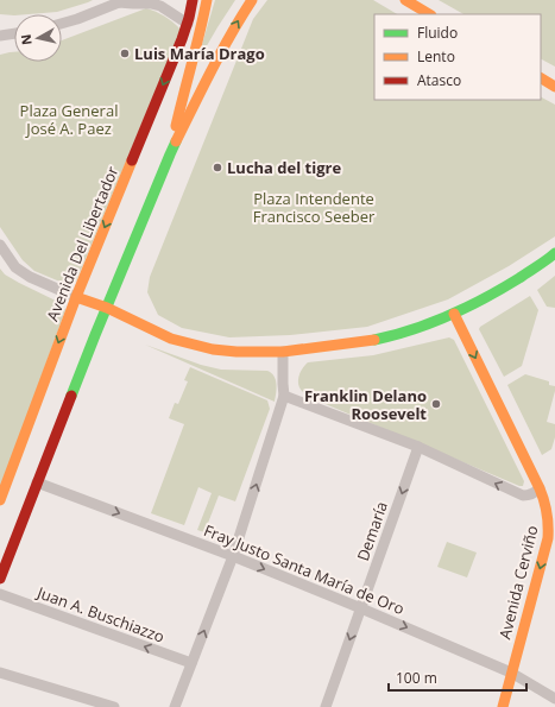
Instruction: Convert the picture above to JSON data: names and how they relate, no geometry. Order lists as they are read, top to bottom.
{
  "streets": {
    "main road": ["Avenida Del Libertador", "Avenida Cerviño"],
    "street": ["Demaría", "Fray Justo Santa María de Oro", "Juan A. Buschiazzo"]
  },
  "crossings": [
    ["Demaría", "Fray Justo Santa María de Oro"],
    ["Fray Justo Santa María de Oro", "Avenida Cerviño"]
  ],
  "one_way": ["Demaría", "Fray Justo Santa María de Oro", "Avenida Cerviño"],
  "parks": ["Plaza General José A. Paez", "Plaza Intendente Francisco Seeber"],
  "places": ["Luis María Drago", "Lucha del tigre", "Franklin Delano Roosevelt"],
  "legend": ["Fluido", "Lento", "Atasco"],
  "scale_bar": "100 m",
  "north": "left"
}
